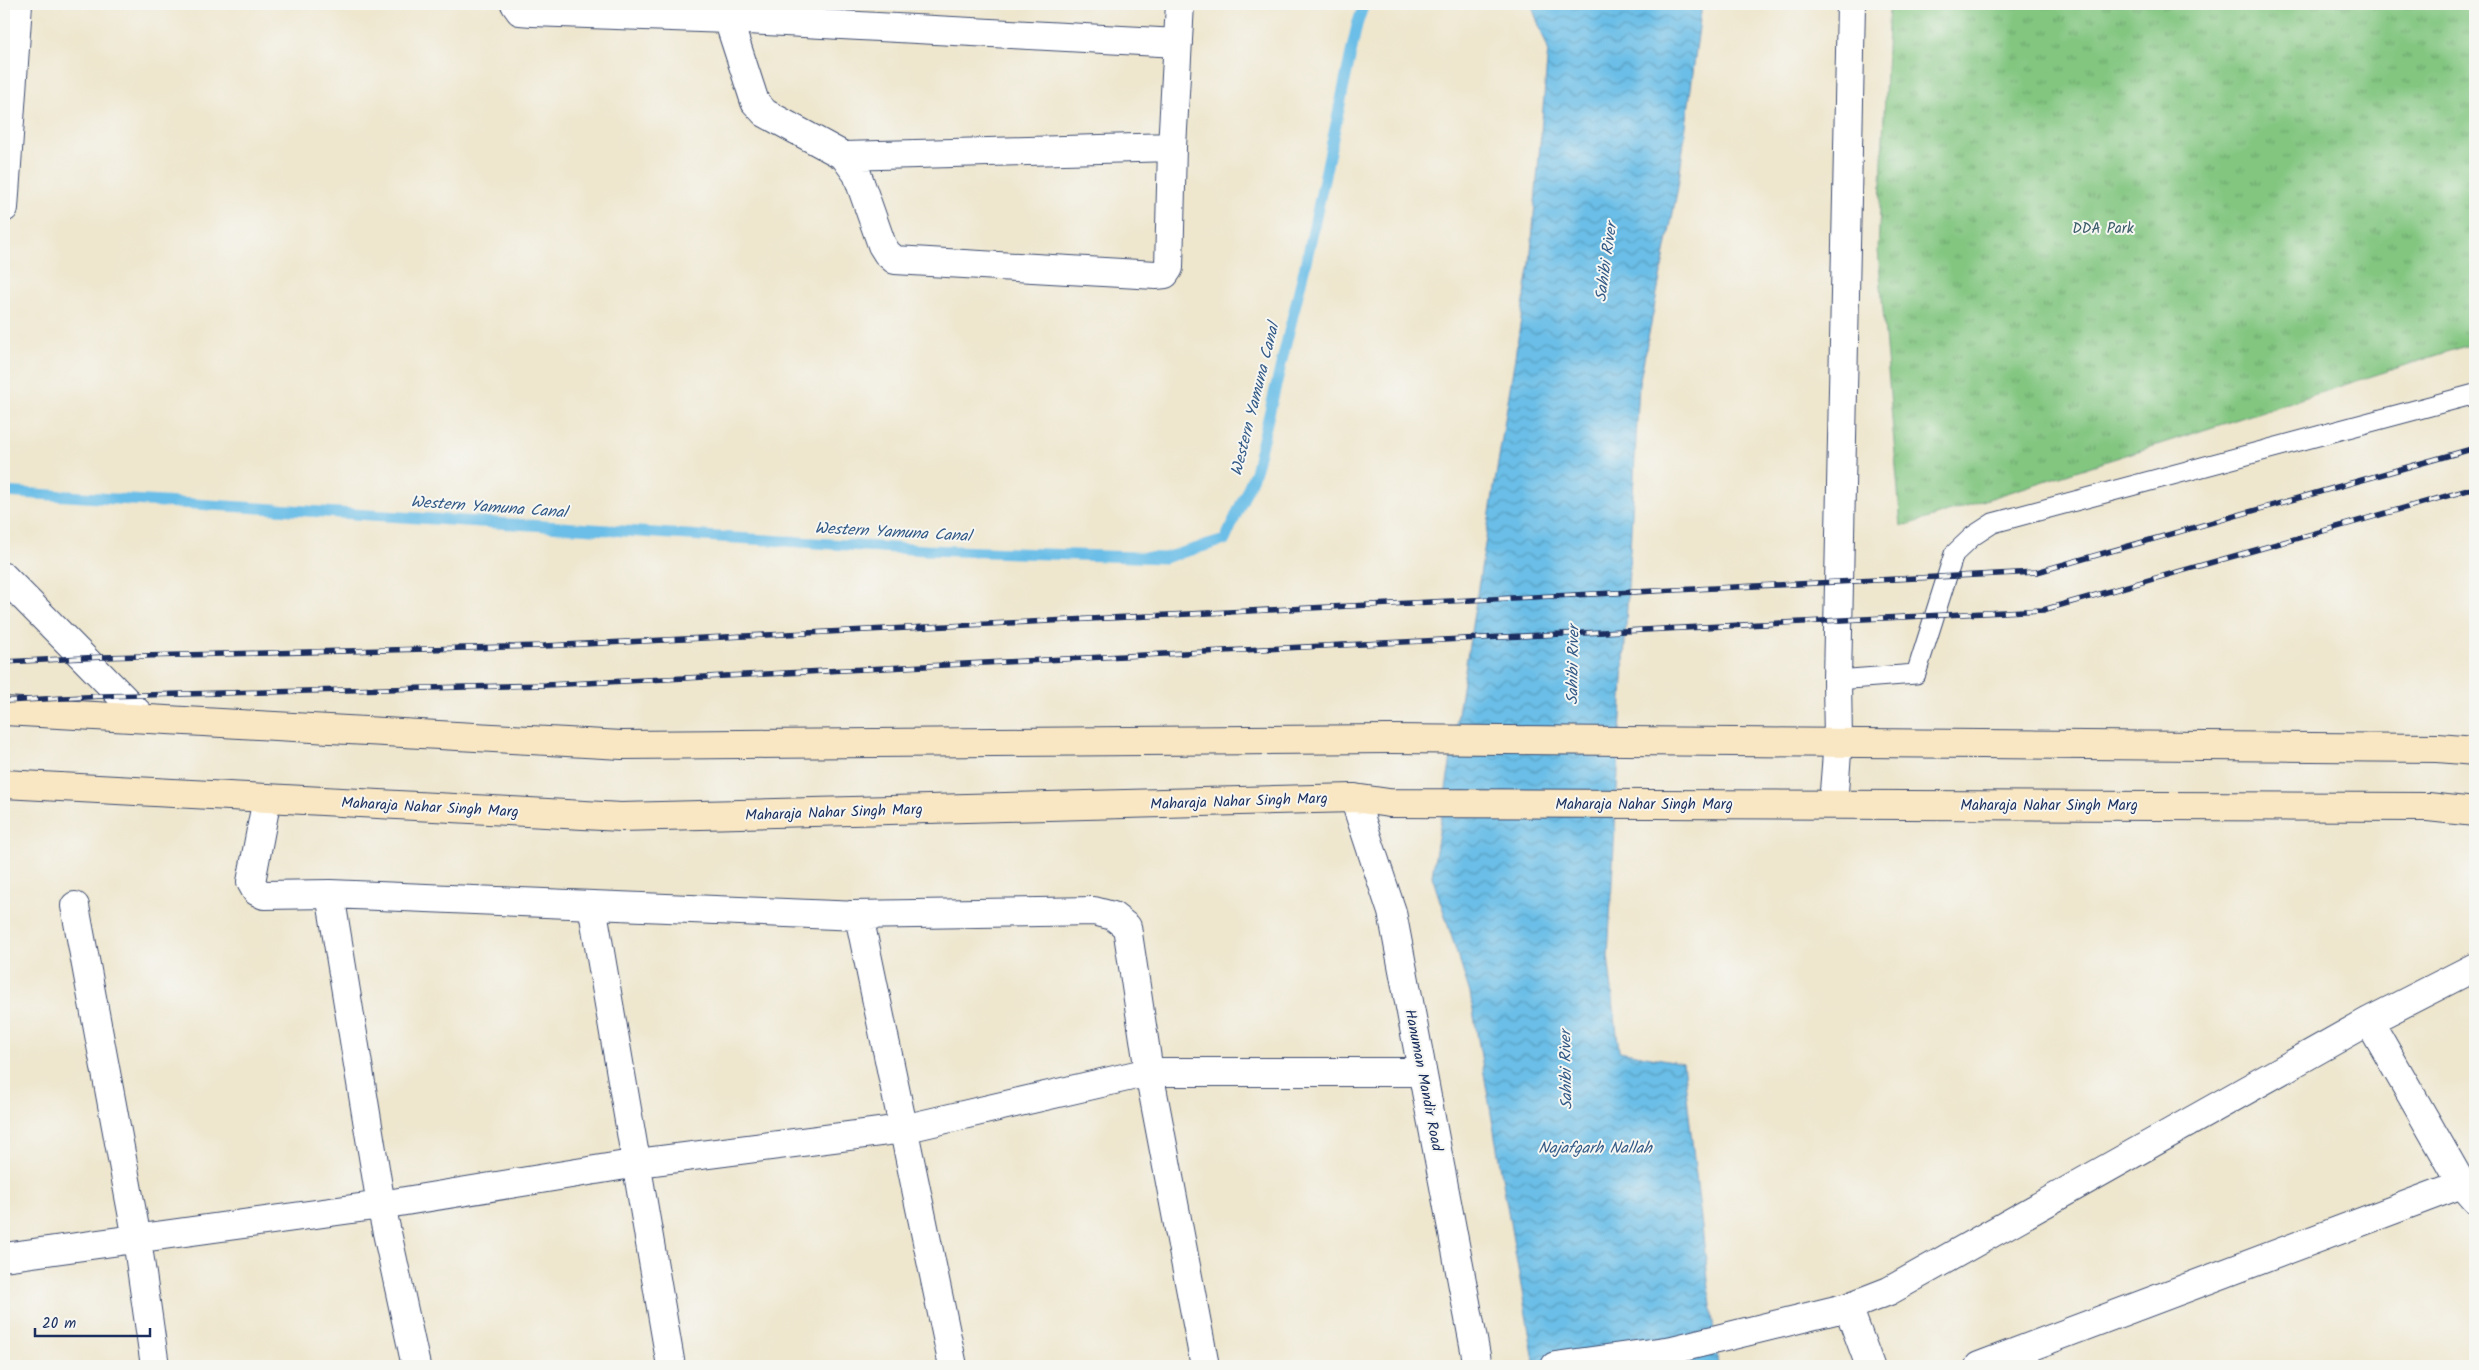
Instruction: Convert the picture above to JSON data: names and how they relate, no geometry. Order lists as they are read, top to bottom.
{
  "streets": {
    "main road": ["Maharaja Nahar Singh Marg"],
    "street": ["Hanuman Mandir Road"]
  },
  "crossings": [
    ["Maharaja Nahar Singh Marg", "Hanuman Mandir Road"]
  ],
  "water": ["Sahibi River", "Western Yamuna Canal", "Najafgarh Nallah"],
  "parks": ["DDA Park"],
  "scale_bar": "20 m"
}
